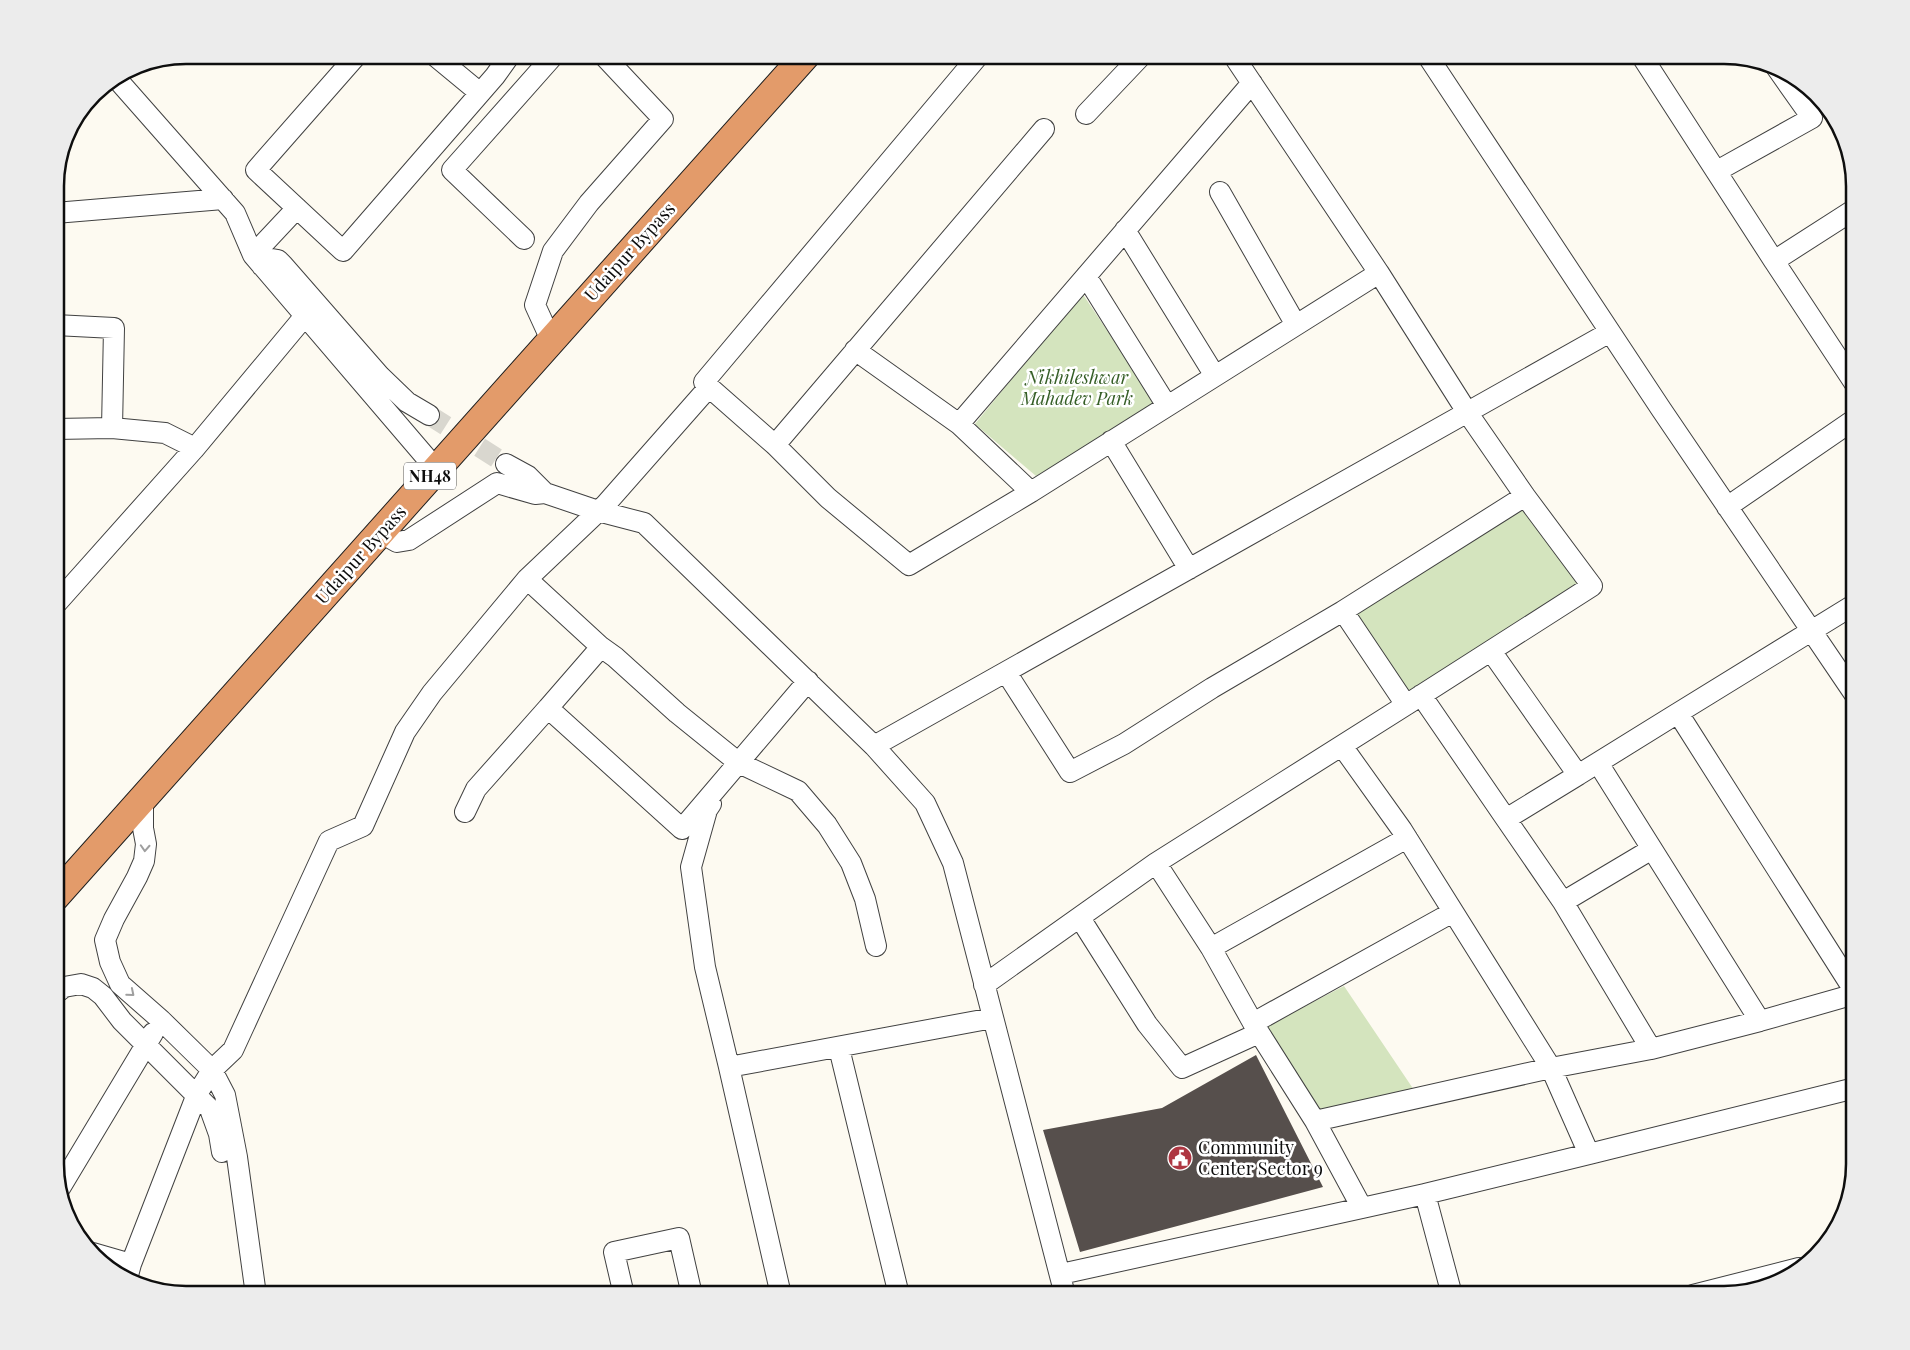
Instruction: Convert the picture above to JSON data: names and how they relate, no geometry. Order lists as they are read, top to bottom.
{
  "streets": {
    "highway": ["Udaipur Bypass", "NH48"]
  },
  "parks": ["Nikhileshwar Mahadev Park"],
  "places": {
    "public building": ["Community Center Sector 9"]
  }
}
